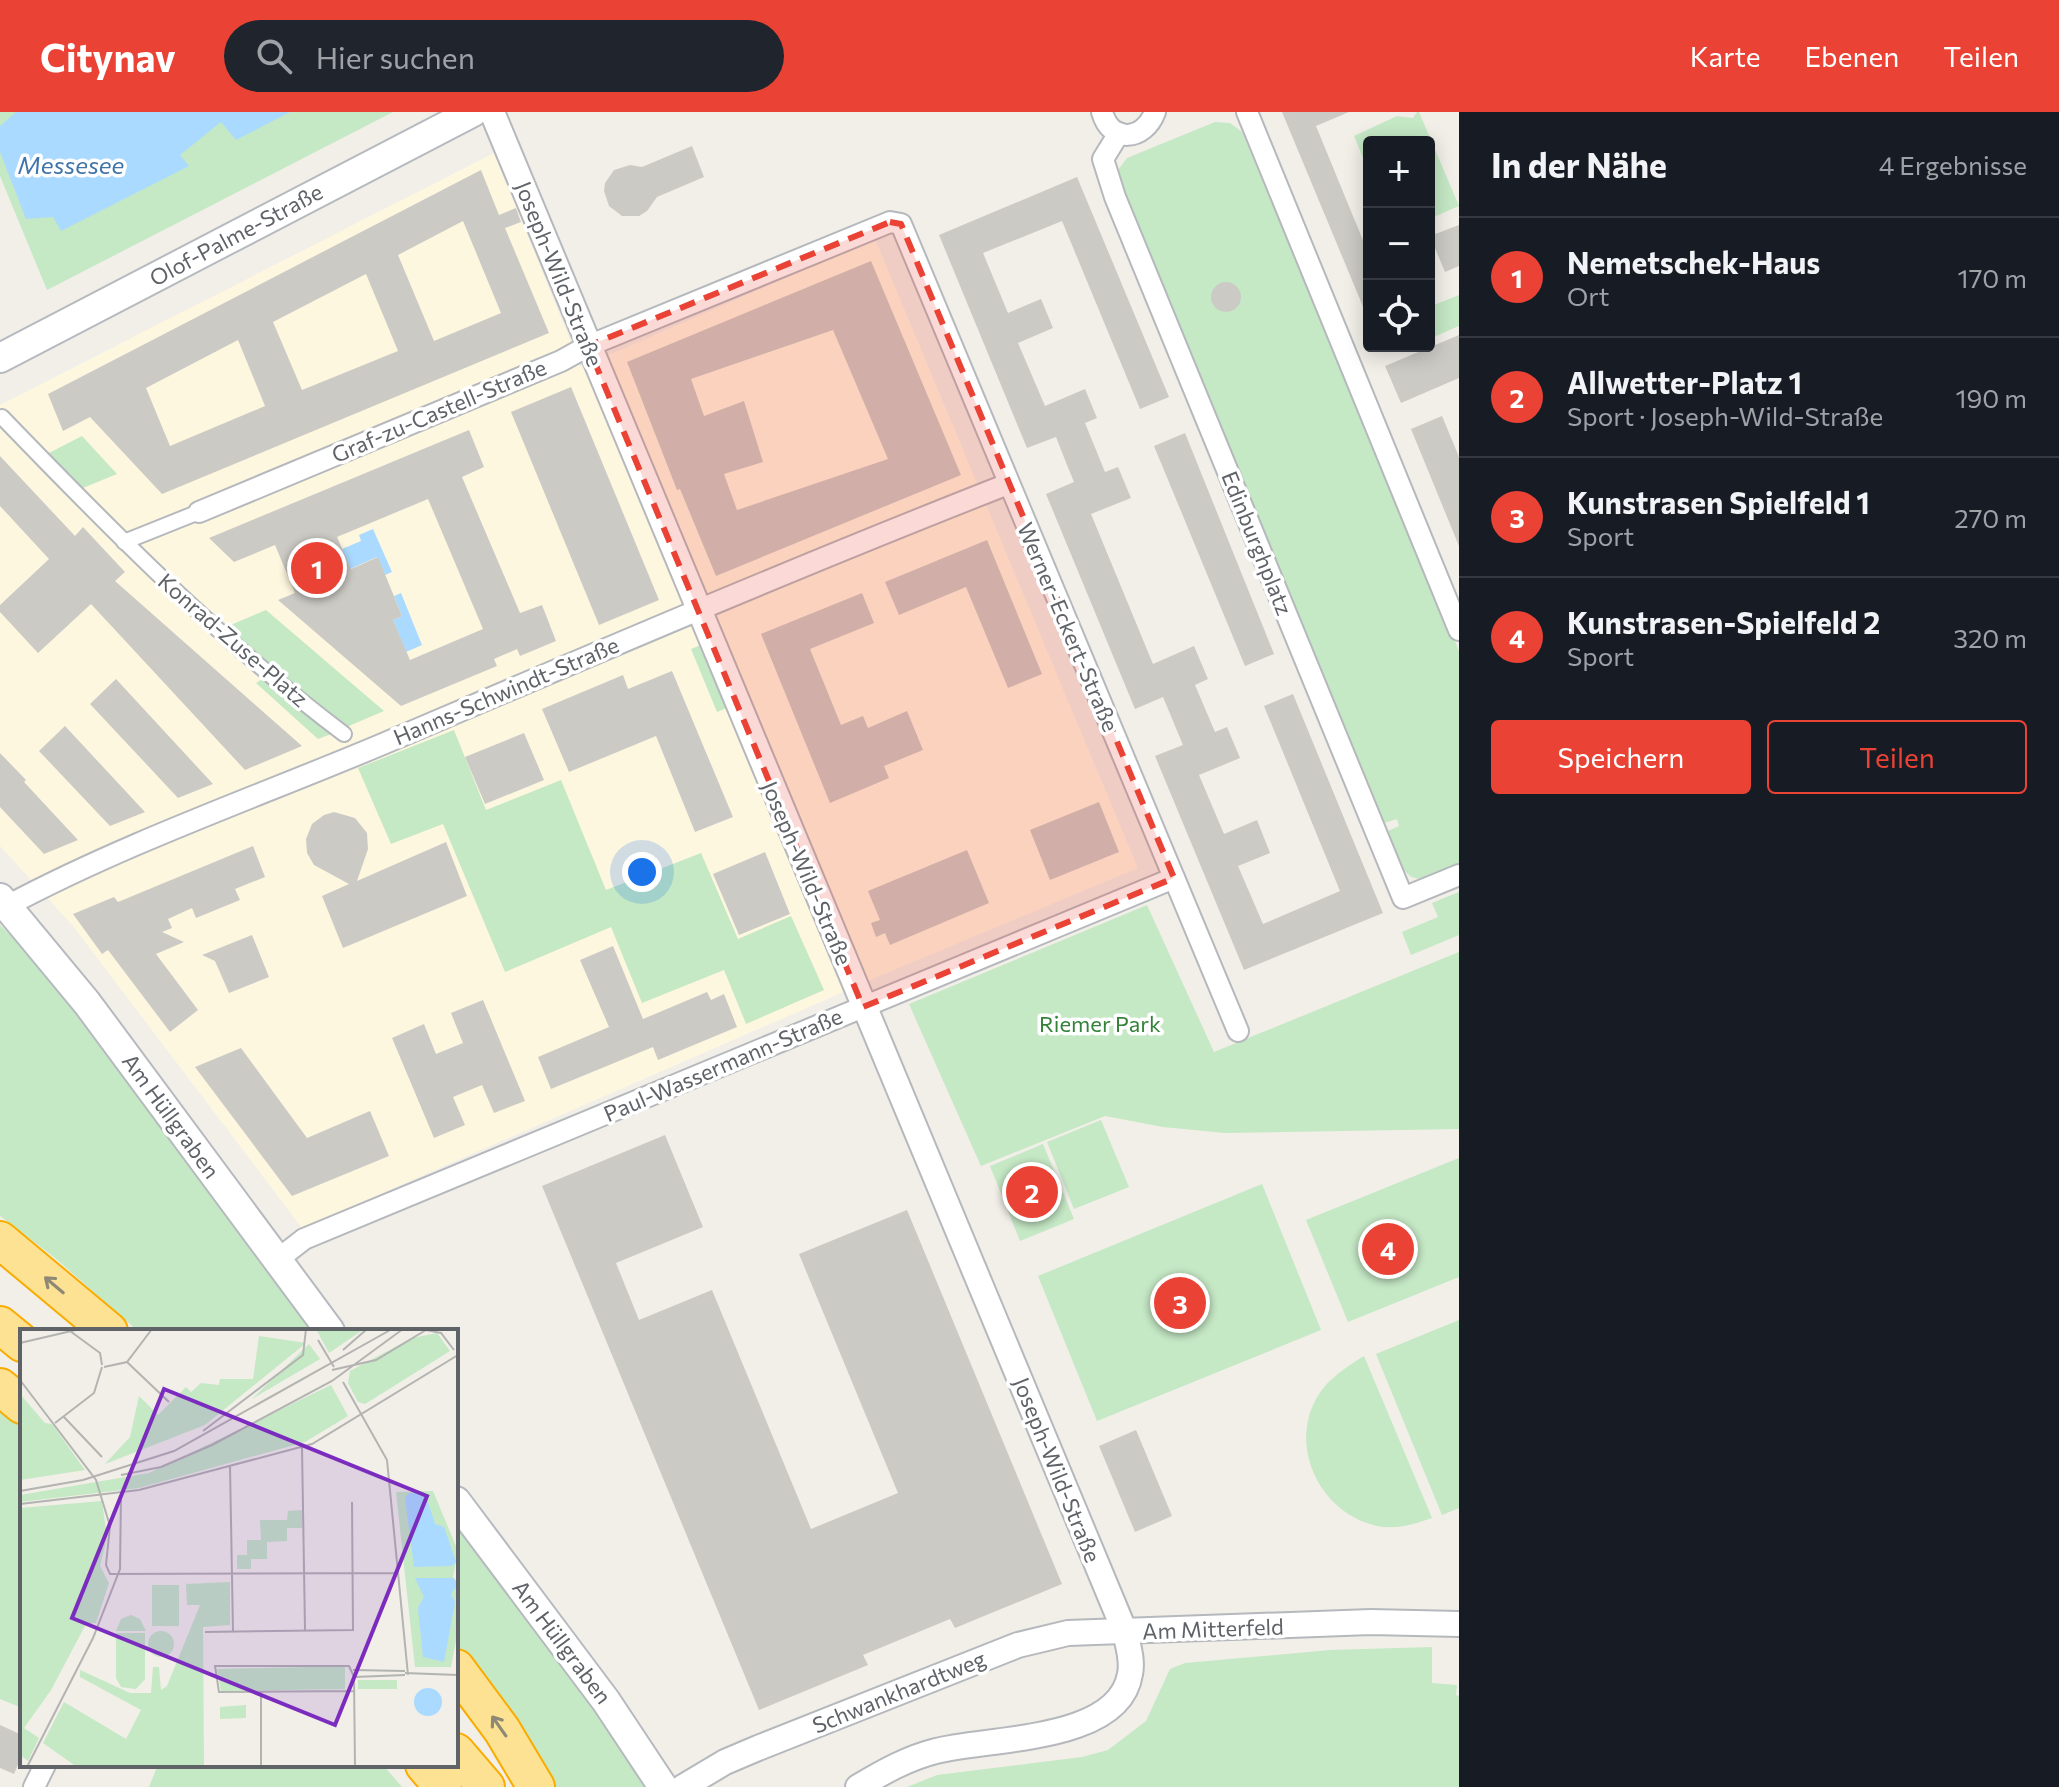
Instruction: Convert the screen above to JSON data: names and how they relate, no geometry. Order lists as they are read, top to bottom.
{
  "streets": {
    "main road": ["Olof-Palme-Straße", "Am Hüllgraben"],
    "street": [
      "Joseph-Wild-Straße",
      "Graf-zu-Castell-Straße",
      "Edinburghplatz",
      "Werner-Eckert-Straße",
      "Konrad-Zuse-Platz",
      "Hanns-Schwindt-Straße",
      "Paul-Wassermann-Straße",
      "Am Mitterfeld",
      "Schwankhardtweg"
    ]
  },
  "crossings": [
    ["Joseph-Wild-Straße", "Graf-zu-Castell-Straße"],
    ["Joseph-Wild-Straße", "Hanns-Schwindt-Straße"],
    ["Joseph-Wild-Straße", "Paul-Wassermann-Straße"],
    ["Joseph-Wild-Straße", "Am Mitterfeld"],
    ["Joseph-Wild-Straße", "Schwankhardtweg"],
    ["Graf-zu-Castell-Straße", "Werner-Eckert-Straße"],
    ["Werner-Eckert-Straße", "Hanns-Schwindt-Straße"],
    ["Werner-Eckert-Straße", "Paul-Wassermann-Straße"],
    ["Hanns-Schwindt-Straße", "Am Hüllgraben"],
    ["Paul-Wassermann-Straße", "Am Hüllgraben"],
    ["Am Mitterfeld", "Schwankhardtweg"]
  ],
  "water": ["Messesee"],
  "parks": ["Riemer Park"],
  "page": {
    "header": "Citynav",
    "search": "Hier suchen",
    "nav": ["Karte", "Ebenen", "Teilen"],
    "heading": ["In der Nähe", "4 Ergebnisse"],
    "map_buttons": ["+", "−"],
    "list": [
      {
        "mark": "1",
        "name": "Nemetschek-Haus",
        "note": "Ort",
        "value": "170 m"
      },
      {
        "mark": "2",
        "name": "Allwetter-Platz 1",
        "note": "Sport · Joseph-Wild-Straße",
        "value": "190 m"
      },
      {
        "mark": "3",
        "name": "Kunstrasen Spielfeld 1",
        "note": "Sport",
        "value": "270 m"
      },
      {
        "mark": "4",
        "name": "Kunstrasen-Spielfeld 2",
        "note": "Sport",
        "value": "320 m"
      }
    ],
    "pins": [
      "1",
      "2",
      "4",
      "3"
    ],
    "buttons": ["Speichern", "Teilen"]
  }
}
